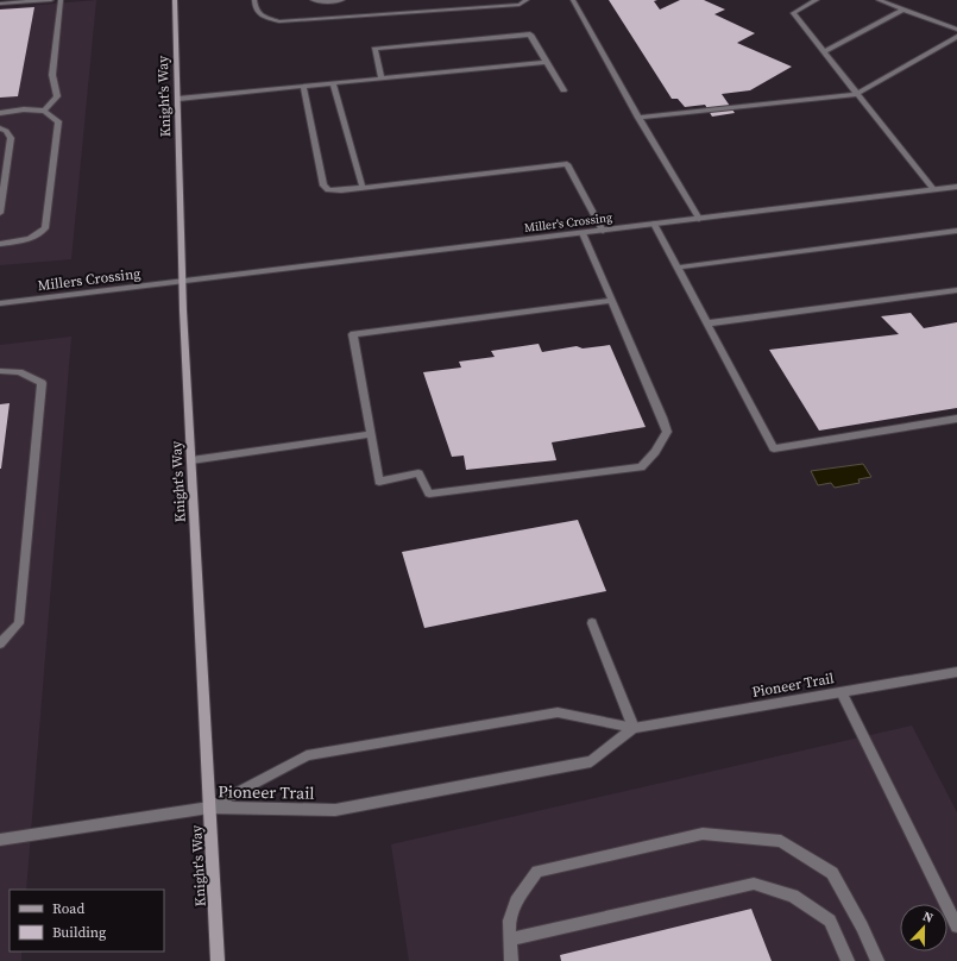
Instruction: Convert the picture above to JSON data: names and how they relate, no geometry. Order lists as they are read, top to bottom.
{
  "streets": {
    "main road": ["Knight's Way"],
    "street": ["Miller's Crossing", "Millers Crossing", "Pioneer Trail"]
  },
  "crossings": [
    ["Knight's Way", "Miller's Crossing"],
    ["Knight's Way", "Millers Crossing"],
    ["Knight's Way", "Pioneer Trail"],
    ["Miller's Crossing", "Millers Crossing"]
  ],
  "legend": ["Road", "Building"],
  "north": "top"
}
